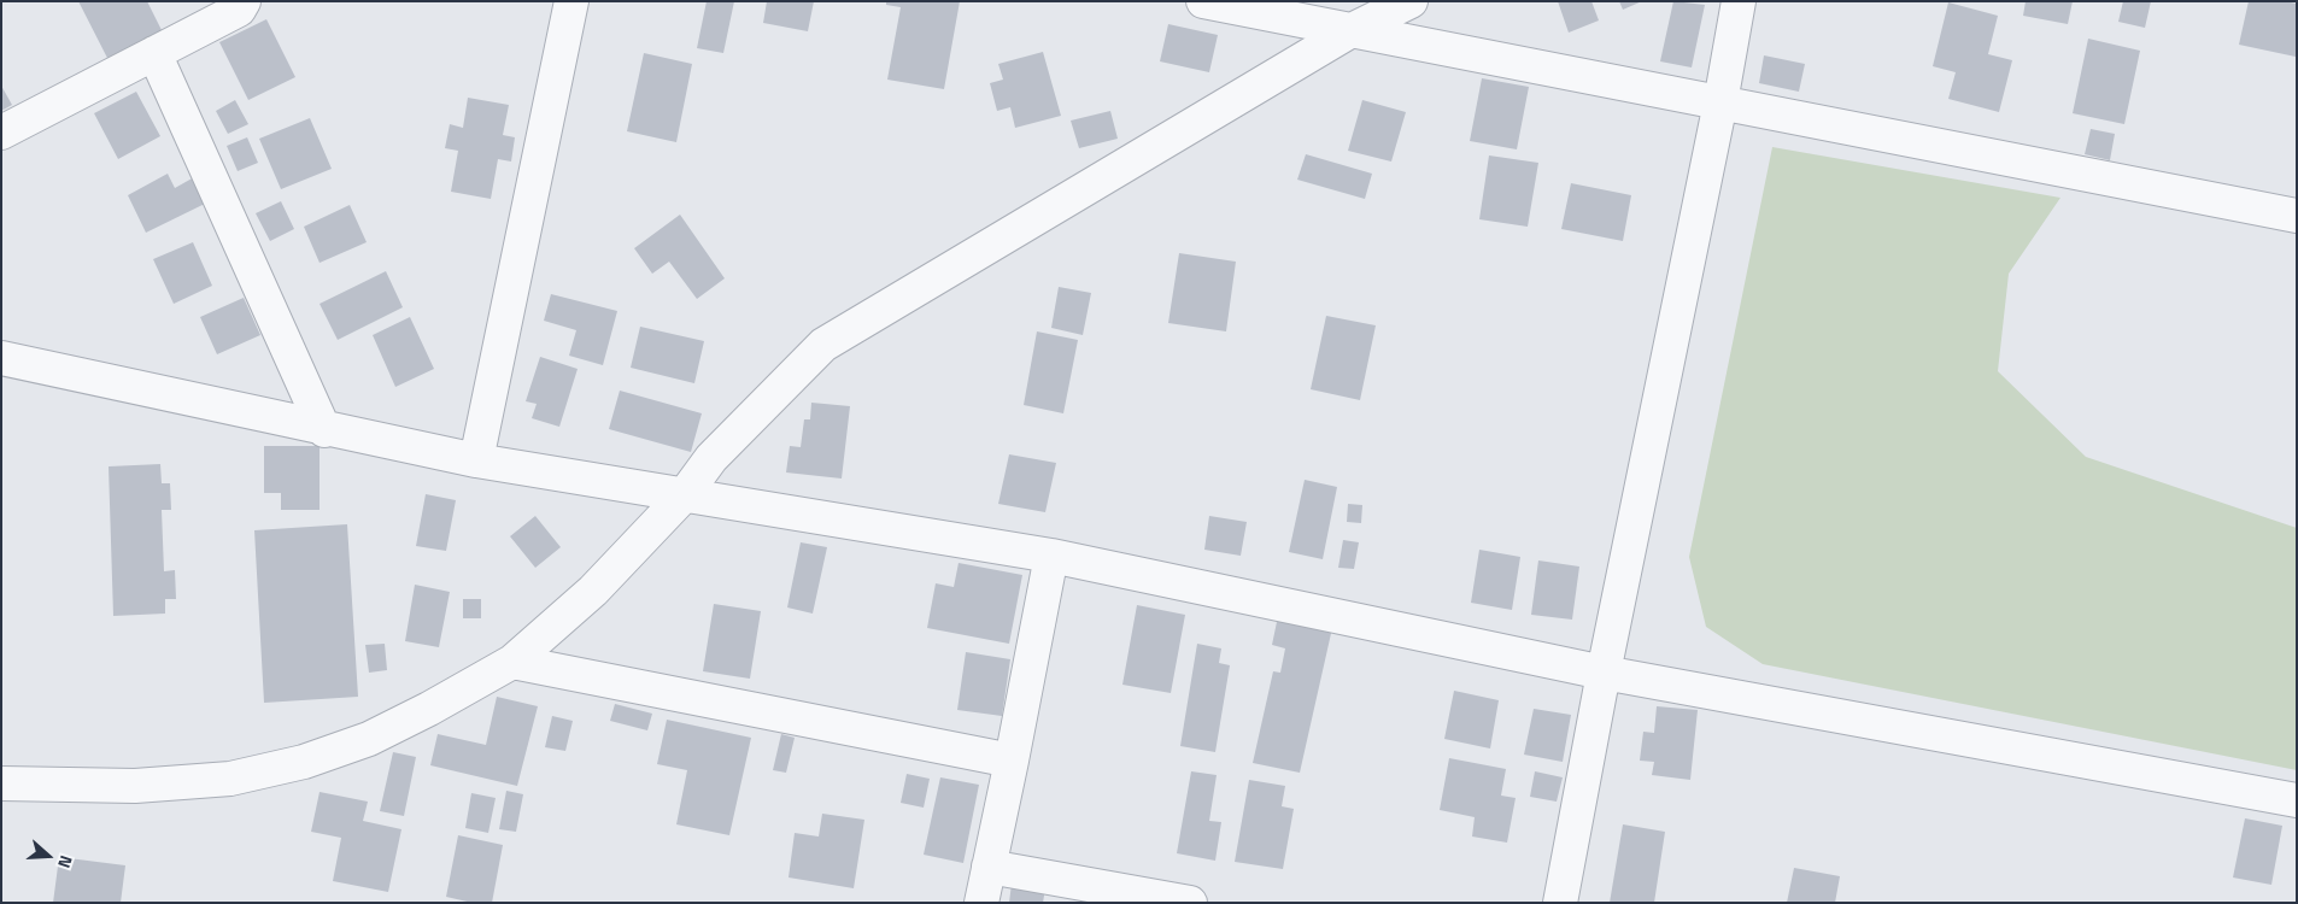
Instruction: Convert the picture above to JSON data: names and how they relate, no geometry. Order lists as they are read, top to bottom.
{
  "north": "right"
}
